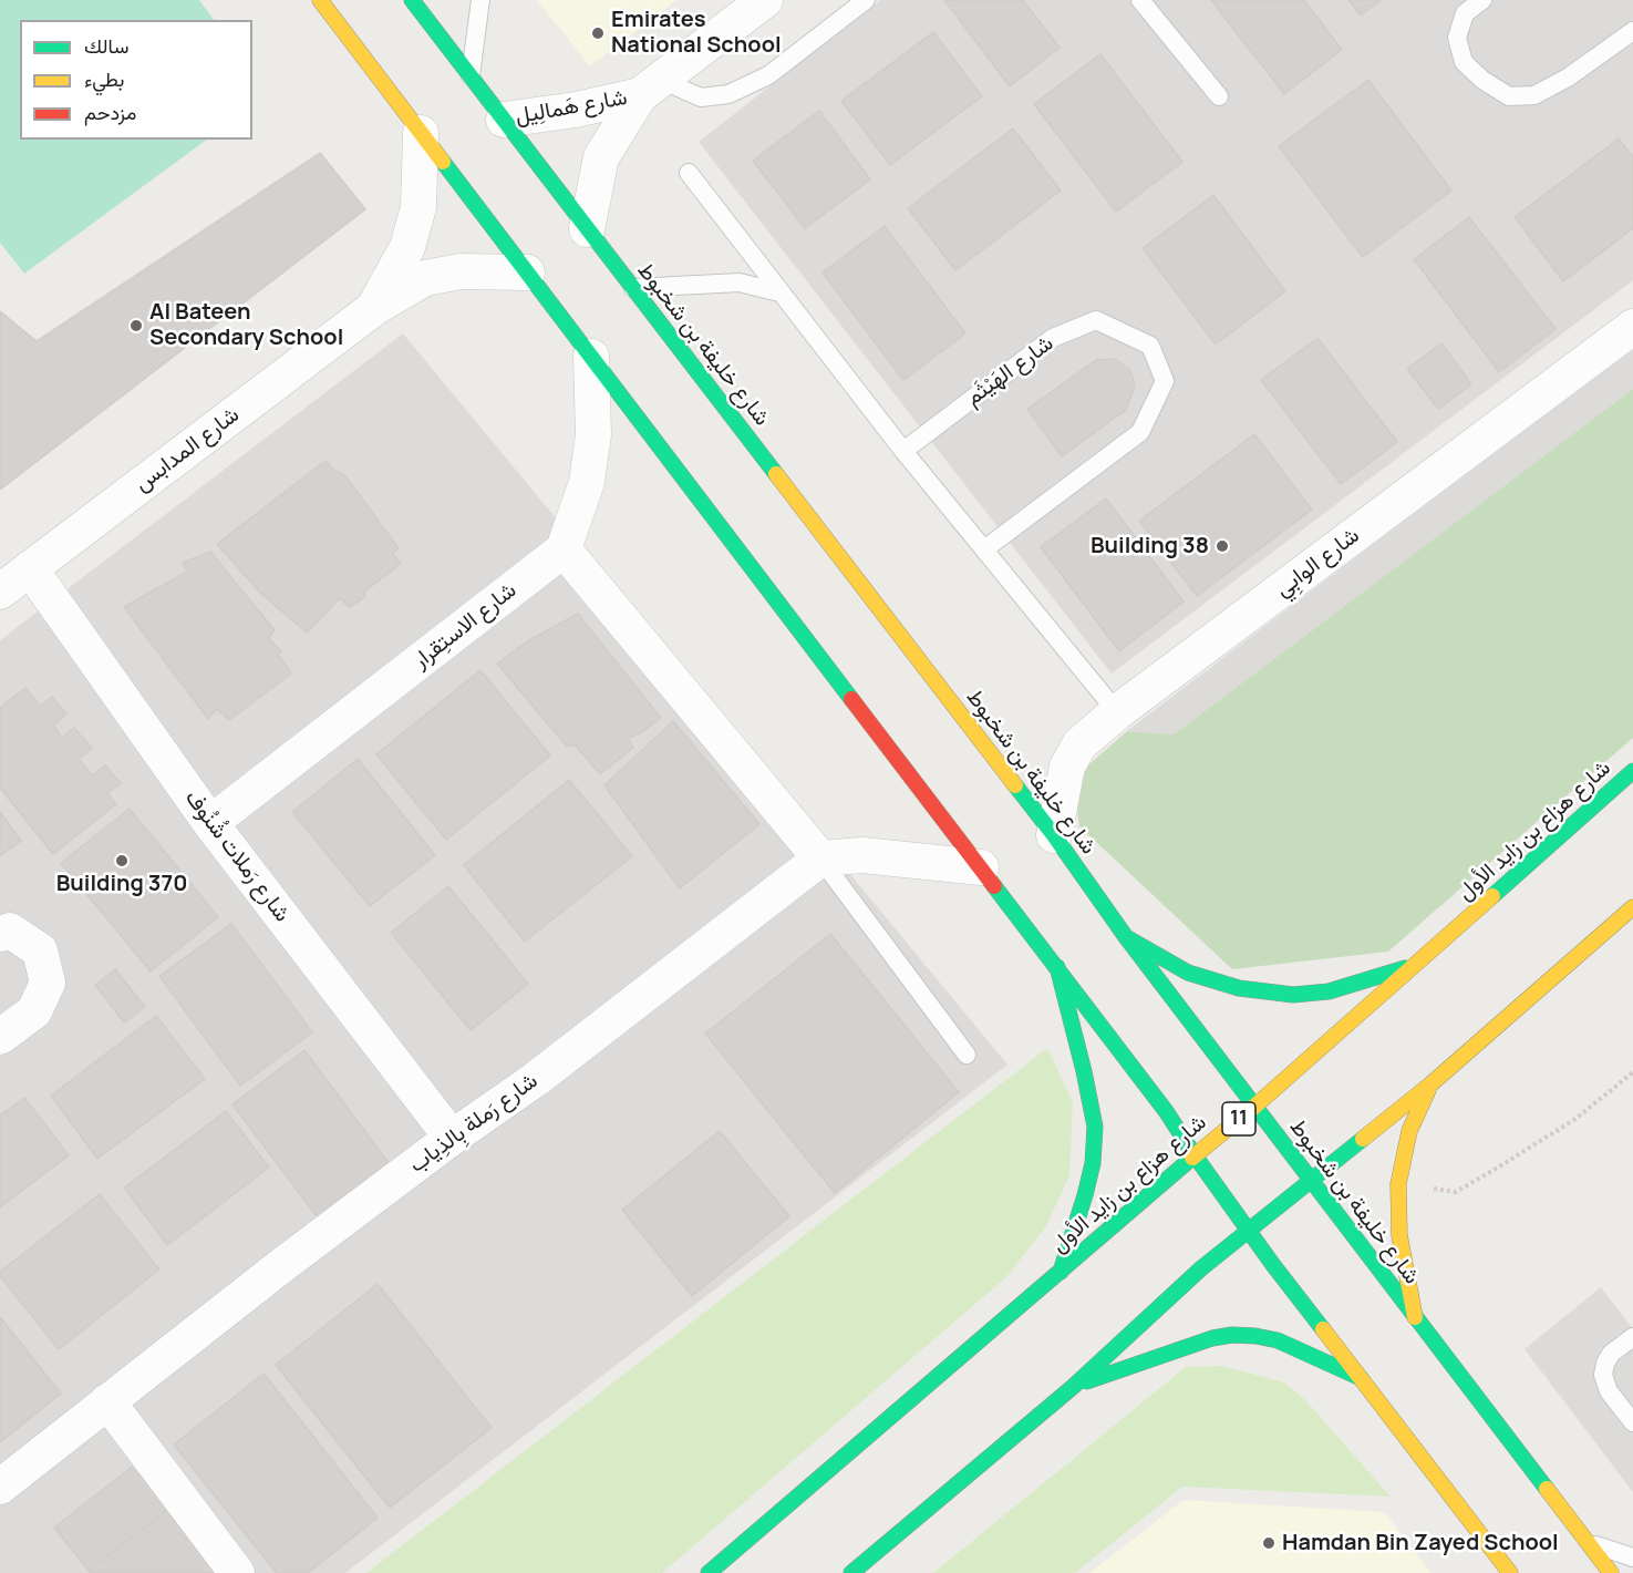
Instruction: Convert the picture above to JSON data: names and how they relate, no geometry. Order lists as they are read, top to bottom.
{
  "streets": {
    "main road": ["شارع خليفة بن شخبوط", "شارع هزاع بن زايد الأول", "11"],
    "street": [
      "شارع هَمالِيل",
      "شارع المدابس",
      "شارع الوابِي",
      "شارع الاستِقرار",
      "شارع رَملات شُنُوف",
      "شارع رَملة بِالذِياب"
    ],
    "lane": ["شارع الهَيْثَم"]
  },
  "crossings": [
    ["شارع هَمالِيل", "شارع خليفة بن شخبوط"],
    ["شارع خليفة بن شخبوط", "شارع الوابِي"],
    ["شارع خليفة بن شخبوط", "شارع هزاع بن زايد الأول"],
    ["شارع المدابس", "شارع رَملات شُنُوف"],
    ["شارع الاستِقرار", "شارع رَملات شُنُوف"],
    ["شارع رَملات شُنُوف", "شارع رَملة بِالذِياب"]
  ],
  "places": [
    "Emirates National School",
    "Al Bateen Secondary School",
    "Building 38",
    "Building 370",
    "Hamdan Bin Zayed School"
  ],
  "legend": ["سالك", "بطيء", "مزدحم"]
}
